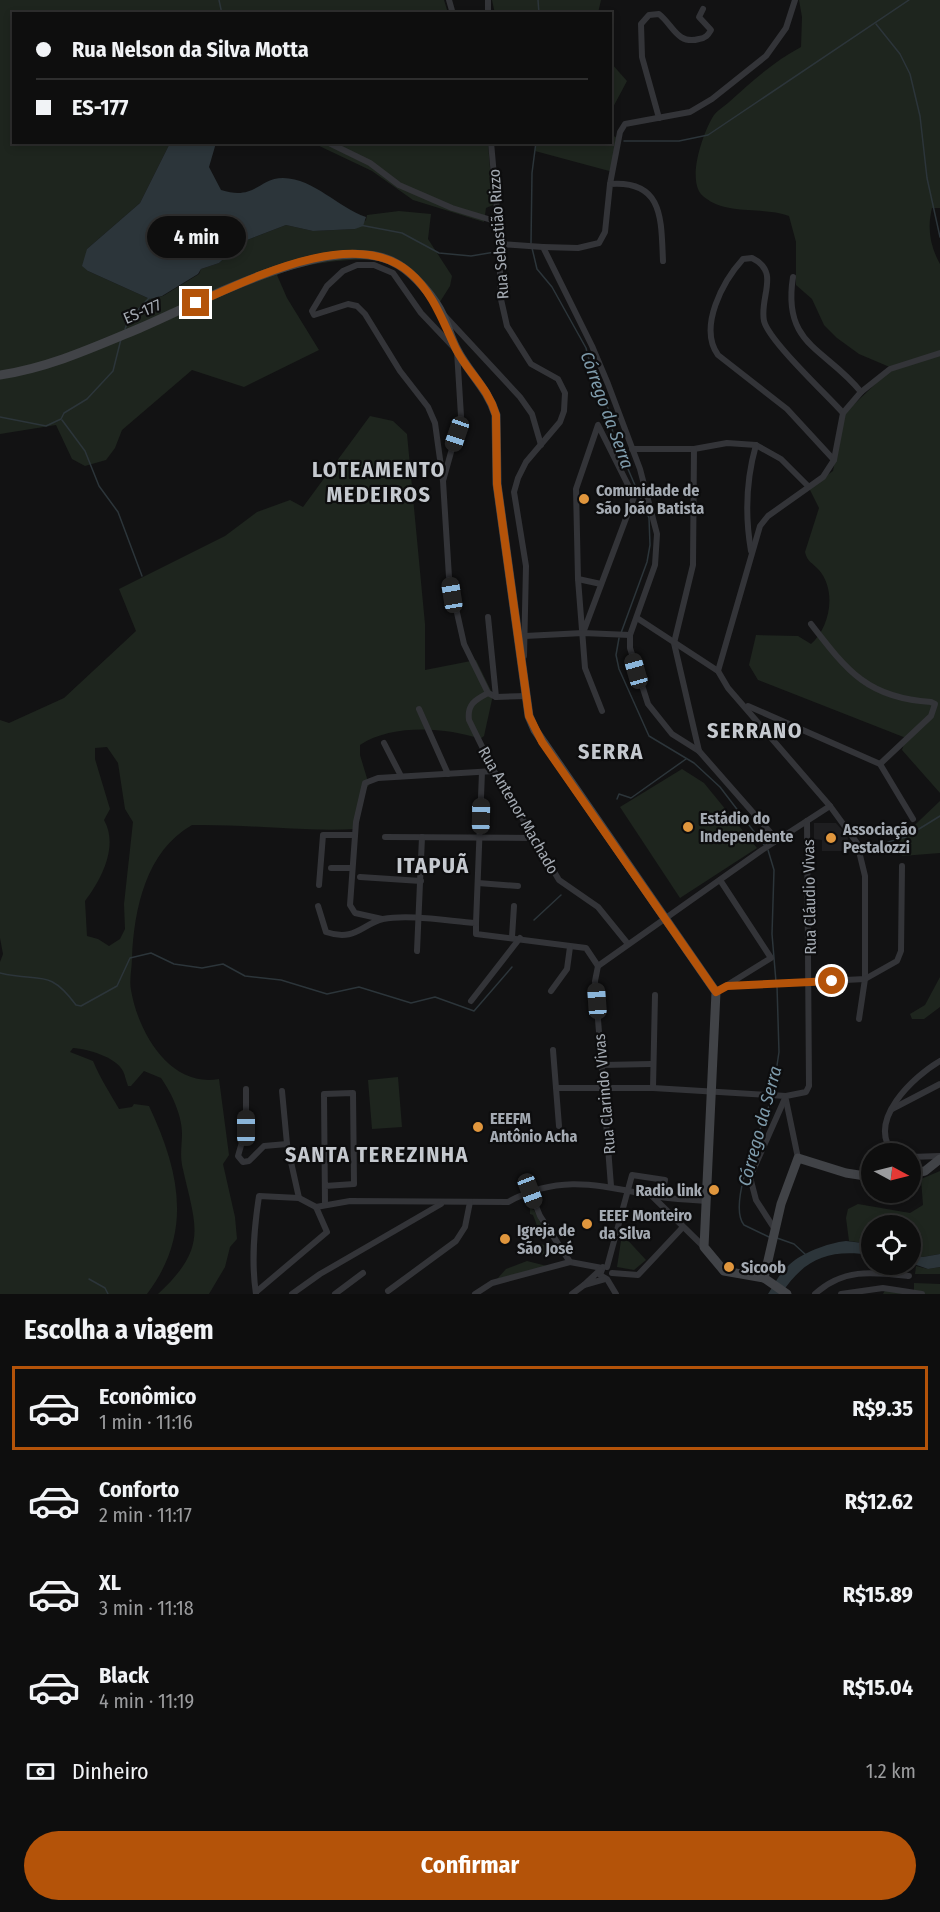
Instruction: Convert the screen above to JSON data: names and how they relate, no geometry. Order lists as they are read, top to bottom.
{
  "streets": {
    "main road": ["ES-177"],
    "street": [
      "Rua Sebastião Rizzo",
      "Rua Antenor Machado",
      "Rua Cláudio Vivas",
      "Rua Clarindo Vivas"
    ]
  },
  "districts": [
    "LOTEAMENTO MEDEIROS",
    "SERRANO",
    "SERRA",
    "ITAPUÃ",
    "SANTA TEREZINHA"
  ],
  "water": ["Córrego da Serra"],
  "places": [
    "Comunidade de São João Batista",
    "Estádio do Independente",
    "Associação Pestalozzi",
    "EEEFM Antônio Acha",
    "Radio link",
    "EEEF Monteiro da Silva",
    "Igreja de São José",
    "Sicoob"
  ],
  "north": "right",
  "page": {
    "banner": ["Rua Nelson da Silva Motta", "ES-177"],
    "bubble": "4 min",
    "heading": "Escolha a viagem",
    "list": [
      {
        "name": "Econômico",
        "note": "1 min · 11:16",
        "value": "R$9.35"
      },
      {
        "name": "Conforto",
        "note": "2 min · 11:17",
        "value": "R$12.62"
      },
      {
        "name": "XL",
        "note": "3 min · 11:18",
        "value": "R$15.89"
      },
      {
        "name": "Black",
        "note": "4 min · 11:19",
        "value": "R$15.04"
      }
    ],
    "pay": ["Dinheiro", "1.2 km"],
    "buttons": "Confirmar"
  }
}
